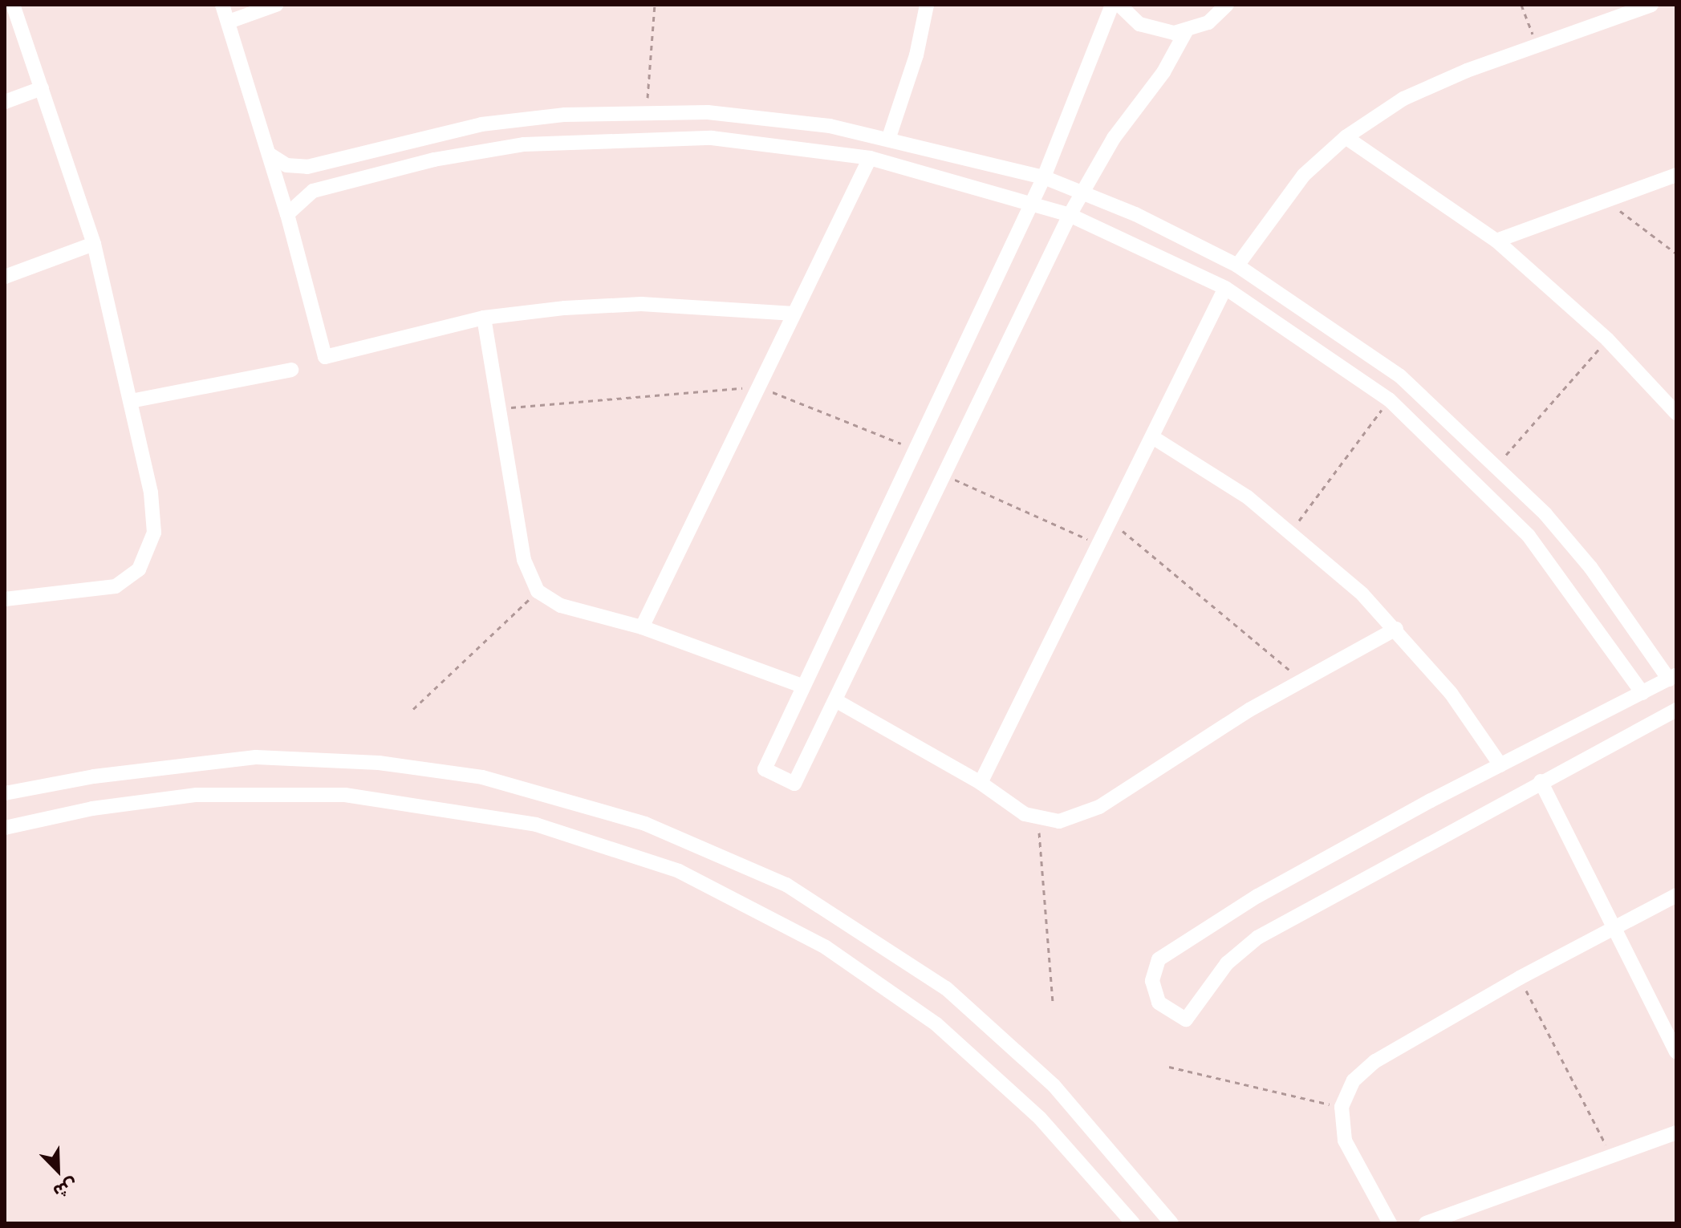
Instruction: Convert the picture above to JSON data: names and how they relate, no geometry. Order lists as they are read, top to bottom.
{
  "north": "bottom right"
}
